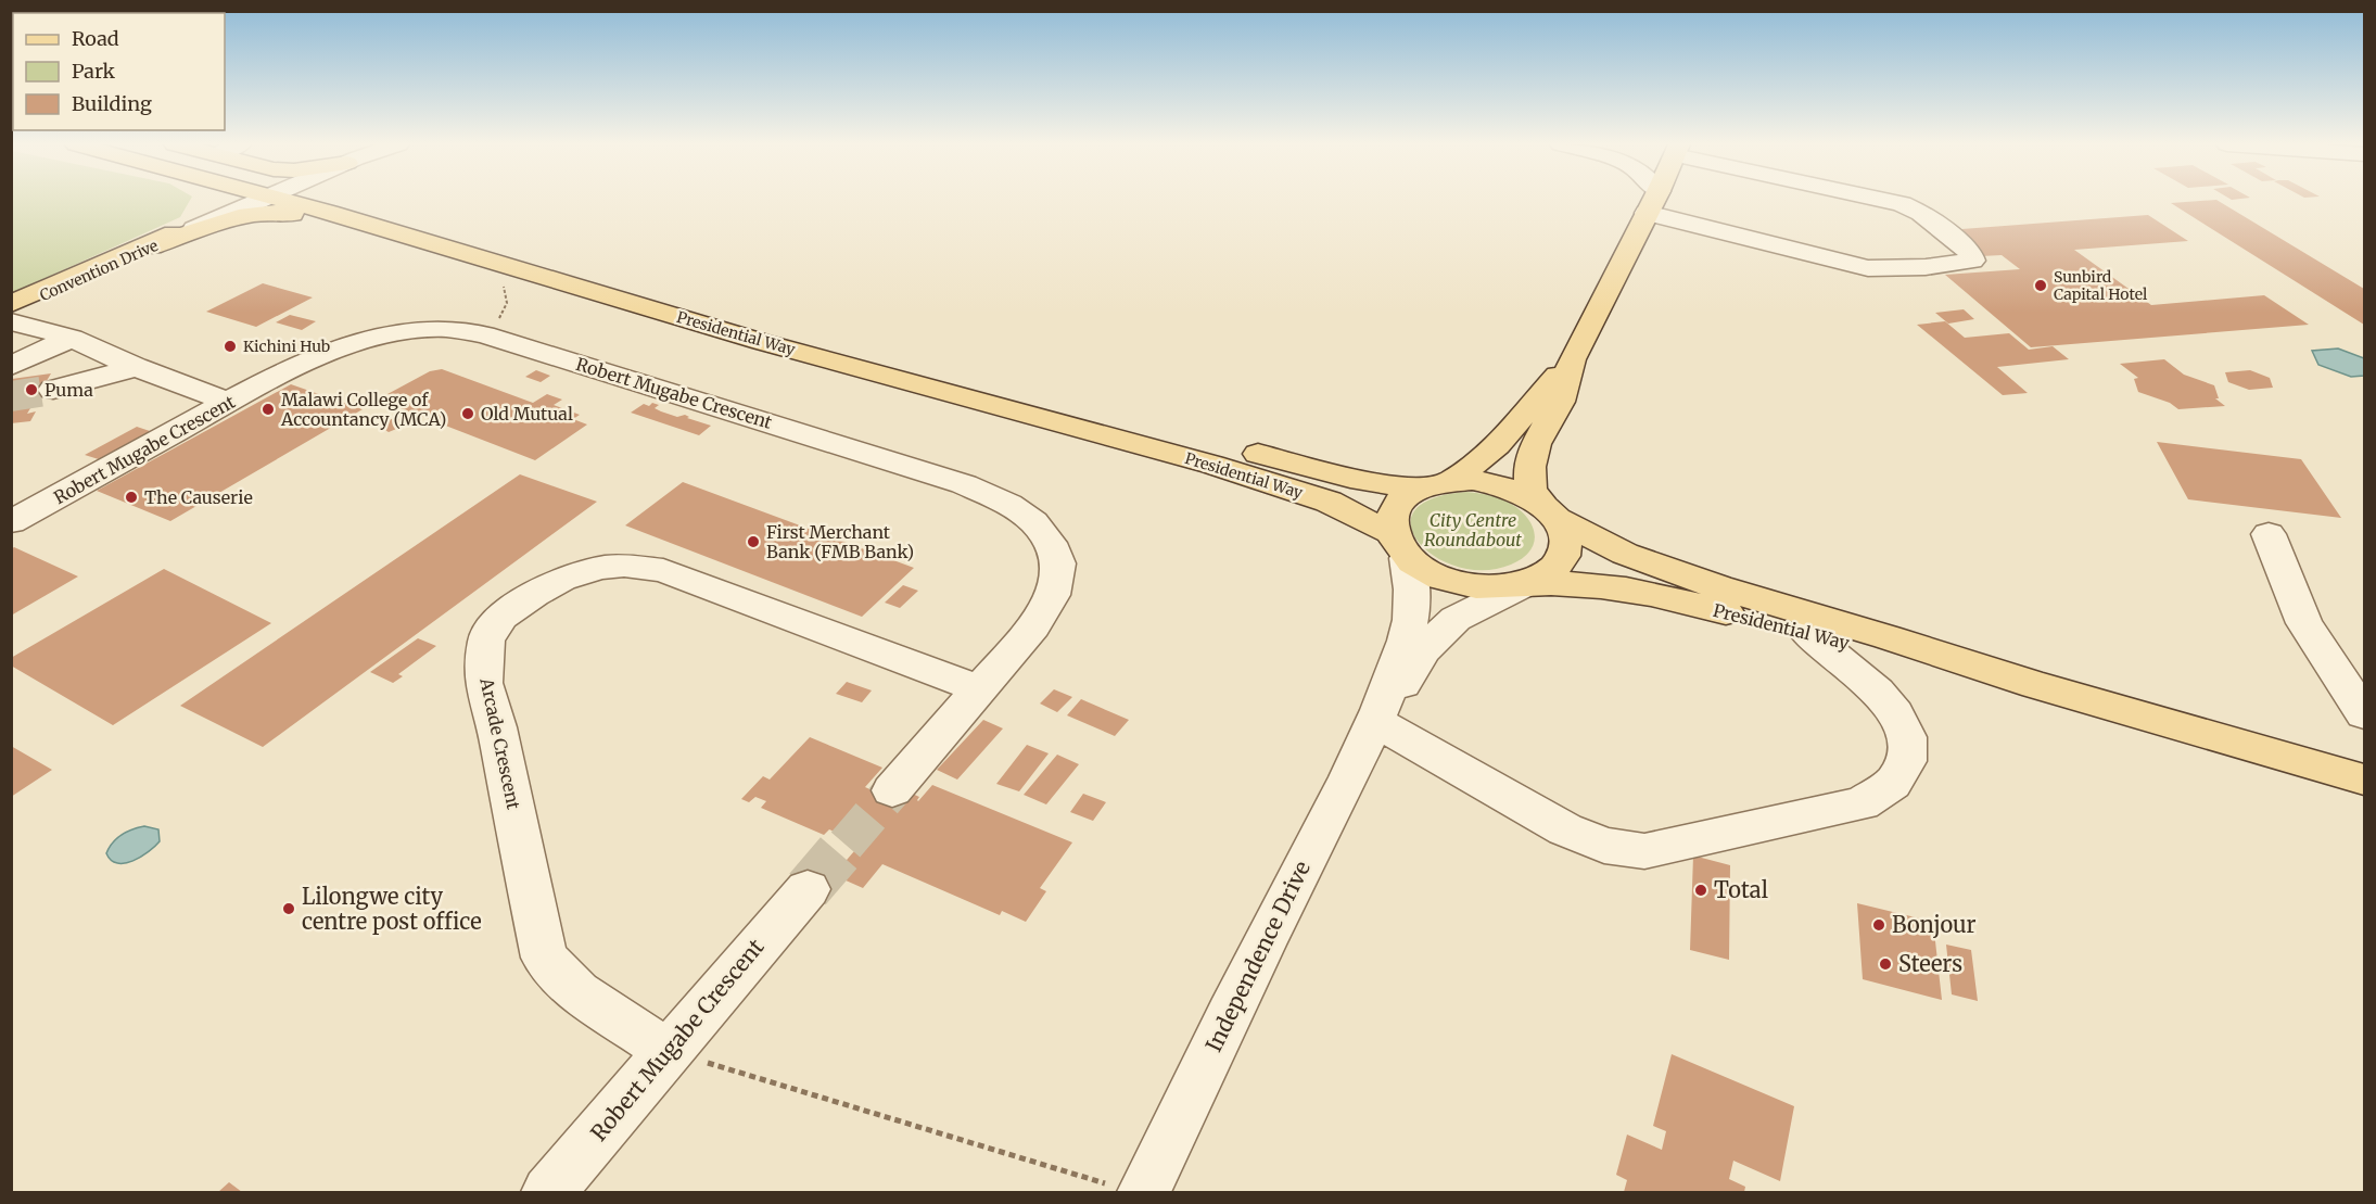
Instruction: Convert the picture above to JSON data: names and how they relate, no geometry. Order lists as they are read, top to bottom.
{
  "streets": {
    "main road": ["Presidential Way"],
    "street": [
      "Convention Drive",
      "Robert Mugabe Crescent",
      "Arcade Crescent",
      "Independence Drive"
    ]
  },
  "crossings": [
    ["Presidential Way", "Independence Drive"],
    ["Robert Mugabe Crescent", "Arcade Crescent"]
  ],
  "parks": ["City Centre Roundabout"],
  "places": [
    "Sunbird Capital Hotel",
    "Kichini Hub",
    "Puma",
    "Malawi College of Accountancy (MCA)",
    "Old Mutual",
    "The Causerie",
    "First Merchant Bank (FMB Bank)",
    "Total",
    "Lilongwe city centre post office",
    "Bonjour",
    "Steers"
  ],
  "legend": ["Road", "Park", "Building"]
}
